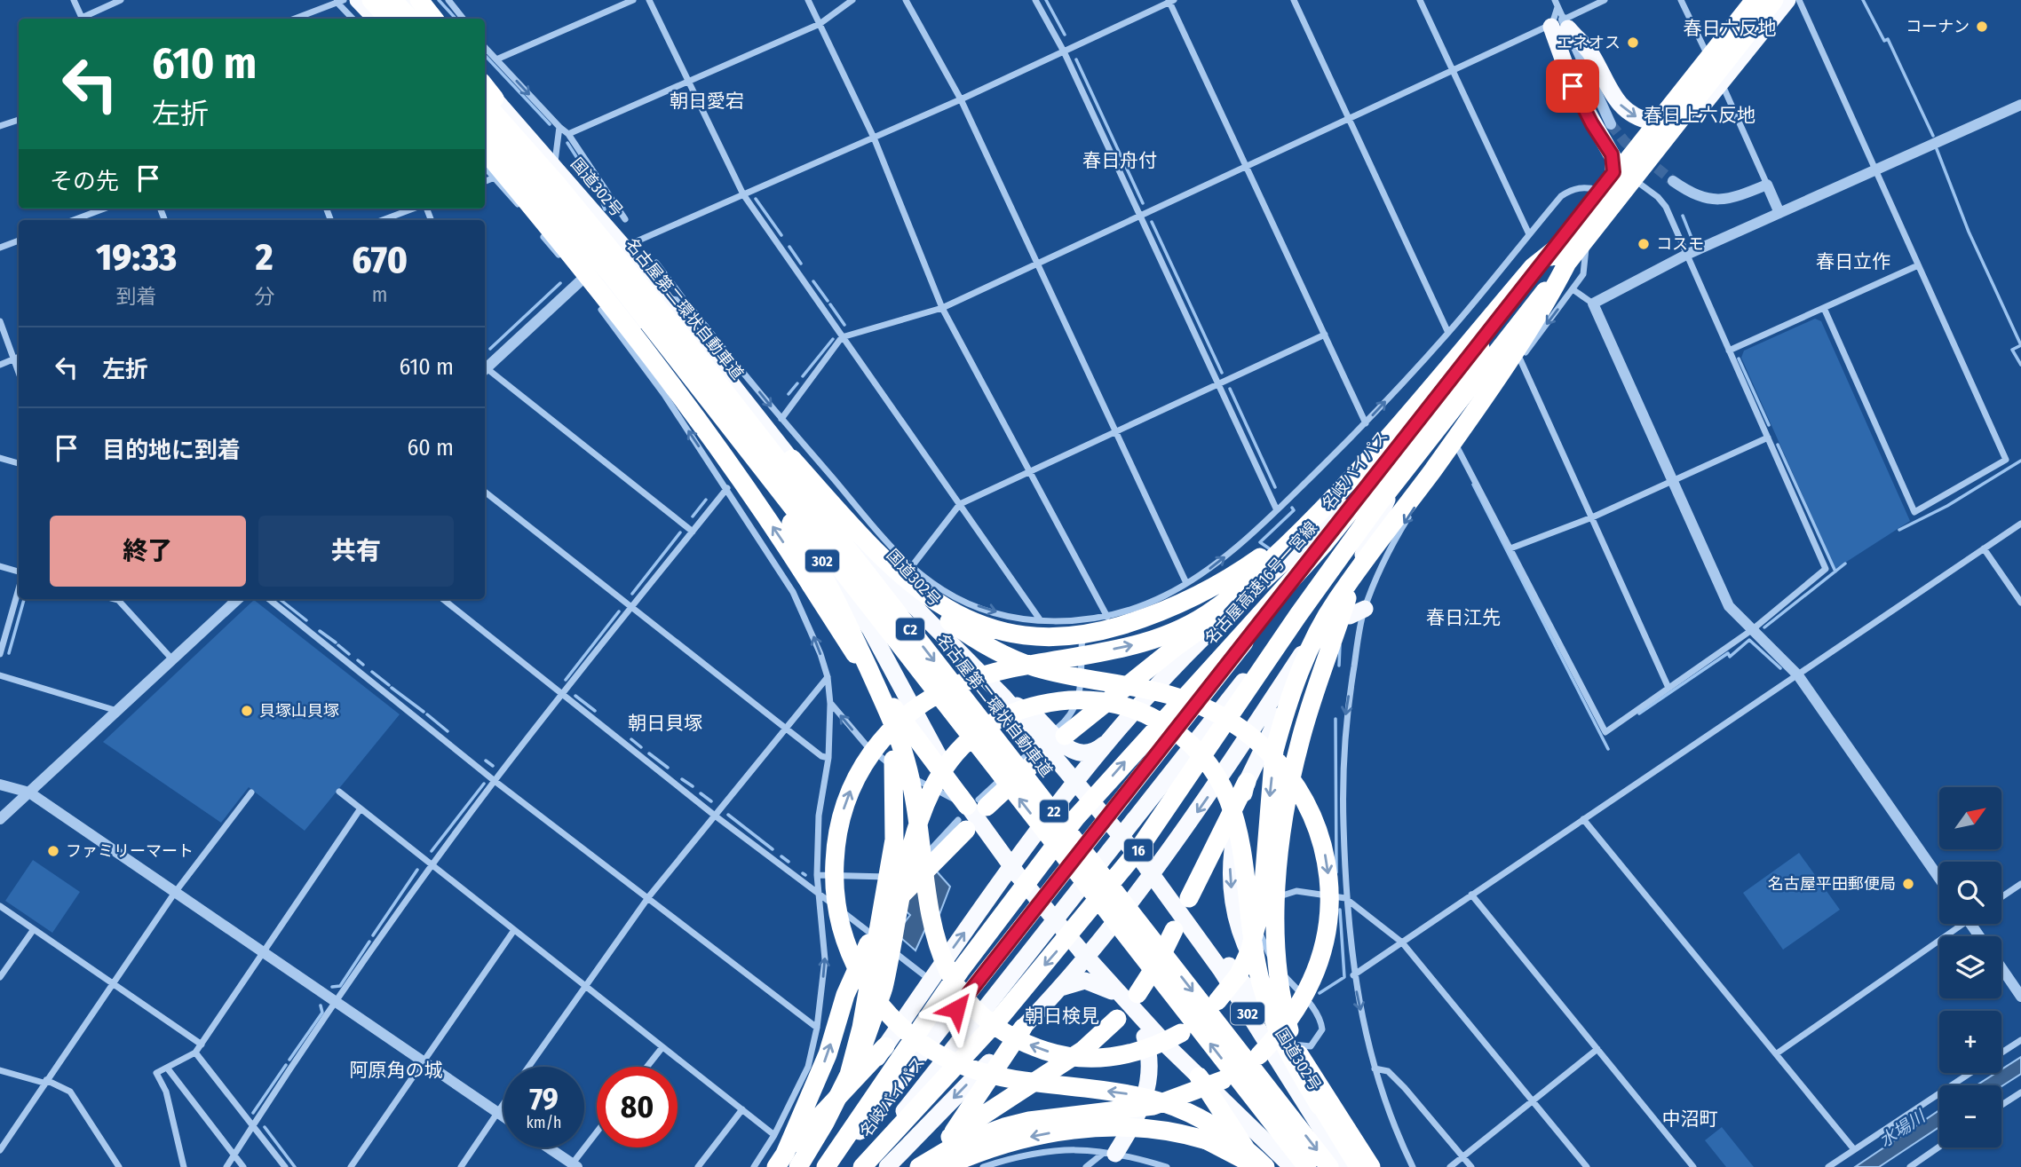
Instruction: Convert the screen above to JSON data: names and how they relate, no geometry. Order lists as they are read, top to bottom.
{
  "streets": {
    "highway": [
      "国道302号",
      "名古屋第二環状自動車道",
      "名岐バイパス",
      "302",
      "名古屋高速16号一宮線",
      "C2",
      "22",
      "16"
    ]
  },
  "crossings": [
    ["国道302号", "名古屋第二環状自動車道"],
    ["国道302号", "22"],
    ["名岐バイパス", "名古屋高速16号一宮線"],
    ["名岐バイパス", "22"],
    ["302", "22"]
  ],
  "districts": [
    "春日六反地",
    "朝日愛宕",
    "春日上六反地",
    "春日舟付",
    "春日立作",
    "春日江先",
    "朝日貝塚",
    "朝日検見",
    "阿原角の城",
    "中沼町"
  ],
  "water": ["水場川"],
  "places": [
    "コーナン",
    "エネオス",
    "コスモ",
    "貝塚山貝塚",
    "ファミリーマート",
    "名古屋平田郵便局"
  ],
  "north": "top right",
  "page": {
    "turn": ["610 m", "左折"],
    "then": "その先",
    "eta": [
      "19:33",
      "到着",
      "2",
      "分",
      "670",
      "m"
    ],
    "list": [
      {
        "name": "左折",
        "value": "610 m"
      },
      {
        "name": "目的地に到着",
        "value": "60 m"
      }
    ],
    "buttons": ["終了", "共有"],
    "map_buttons": ["+", "−"],
    "speed": "79 km/h",
    "limit": "80"
  }
}
